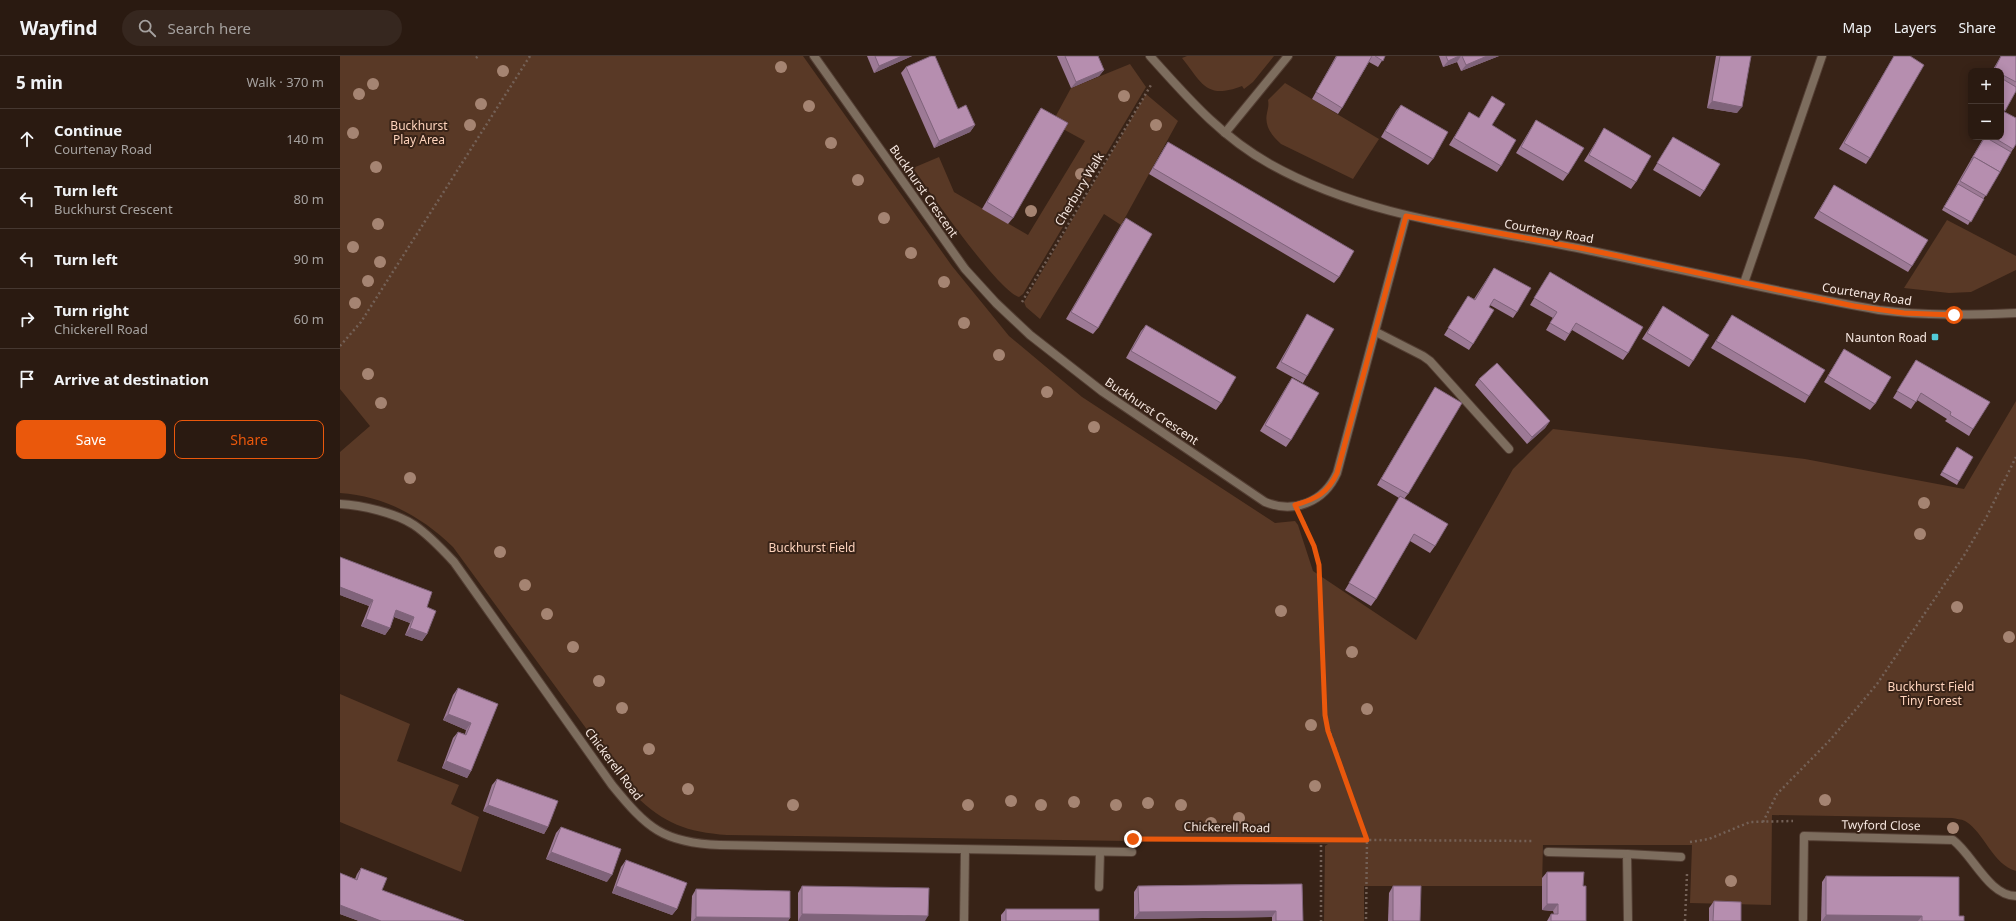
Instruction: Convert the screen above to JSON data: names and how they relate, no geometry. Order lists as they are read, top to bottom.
{
  "streets": {
    "street": [
      "Buckhurst Crescent",
      "Courtenay Road",
      "Chickerell Road",
      "Twyford Close"
    ],
    "path": ["Cherbury Walk"]
  },
  "crossings": [
    ["Cherbury Walk", "Buckhurst Crescent"],
    ["Cherbury Walk", "Courtenay Road"],
    ["Buckhurst Crescent", "Courtenay Road"]
  ],
  "parks": ["Buckhurst Play Area", "Buckhurst Field", "Buckhurst Field Tiny Forest"],
  "places": {
    "transit": ["Naunton Road"]
  },
  "page": {
    "header": "Wayfind",
    "search": "Search here",
    "nav": ["Map", "Layers", "Share"],
    "heading": ["5 min", "Walk · 370 m"],
    "map_buttons": ["+", "−"],
    "list": [
      ["Continue", "Courtenay Road", "140 m"],
      ["Turn left", "Buckhurst Crescent", "80 m"],
      ["Turn left", "90 m"],
      ["Turn right", "Chickerell Road", "60 m"],
      "Arrive at destination"
    ],
    "buttons": ["Save", "Share"]
  }
}
